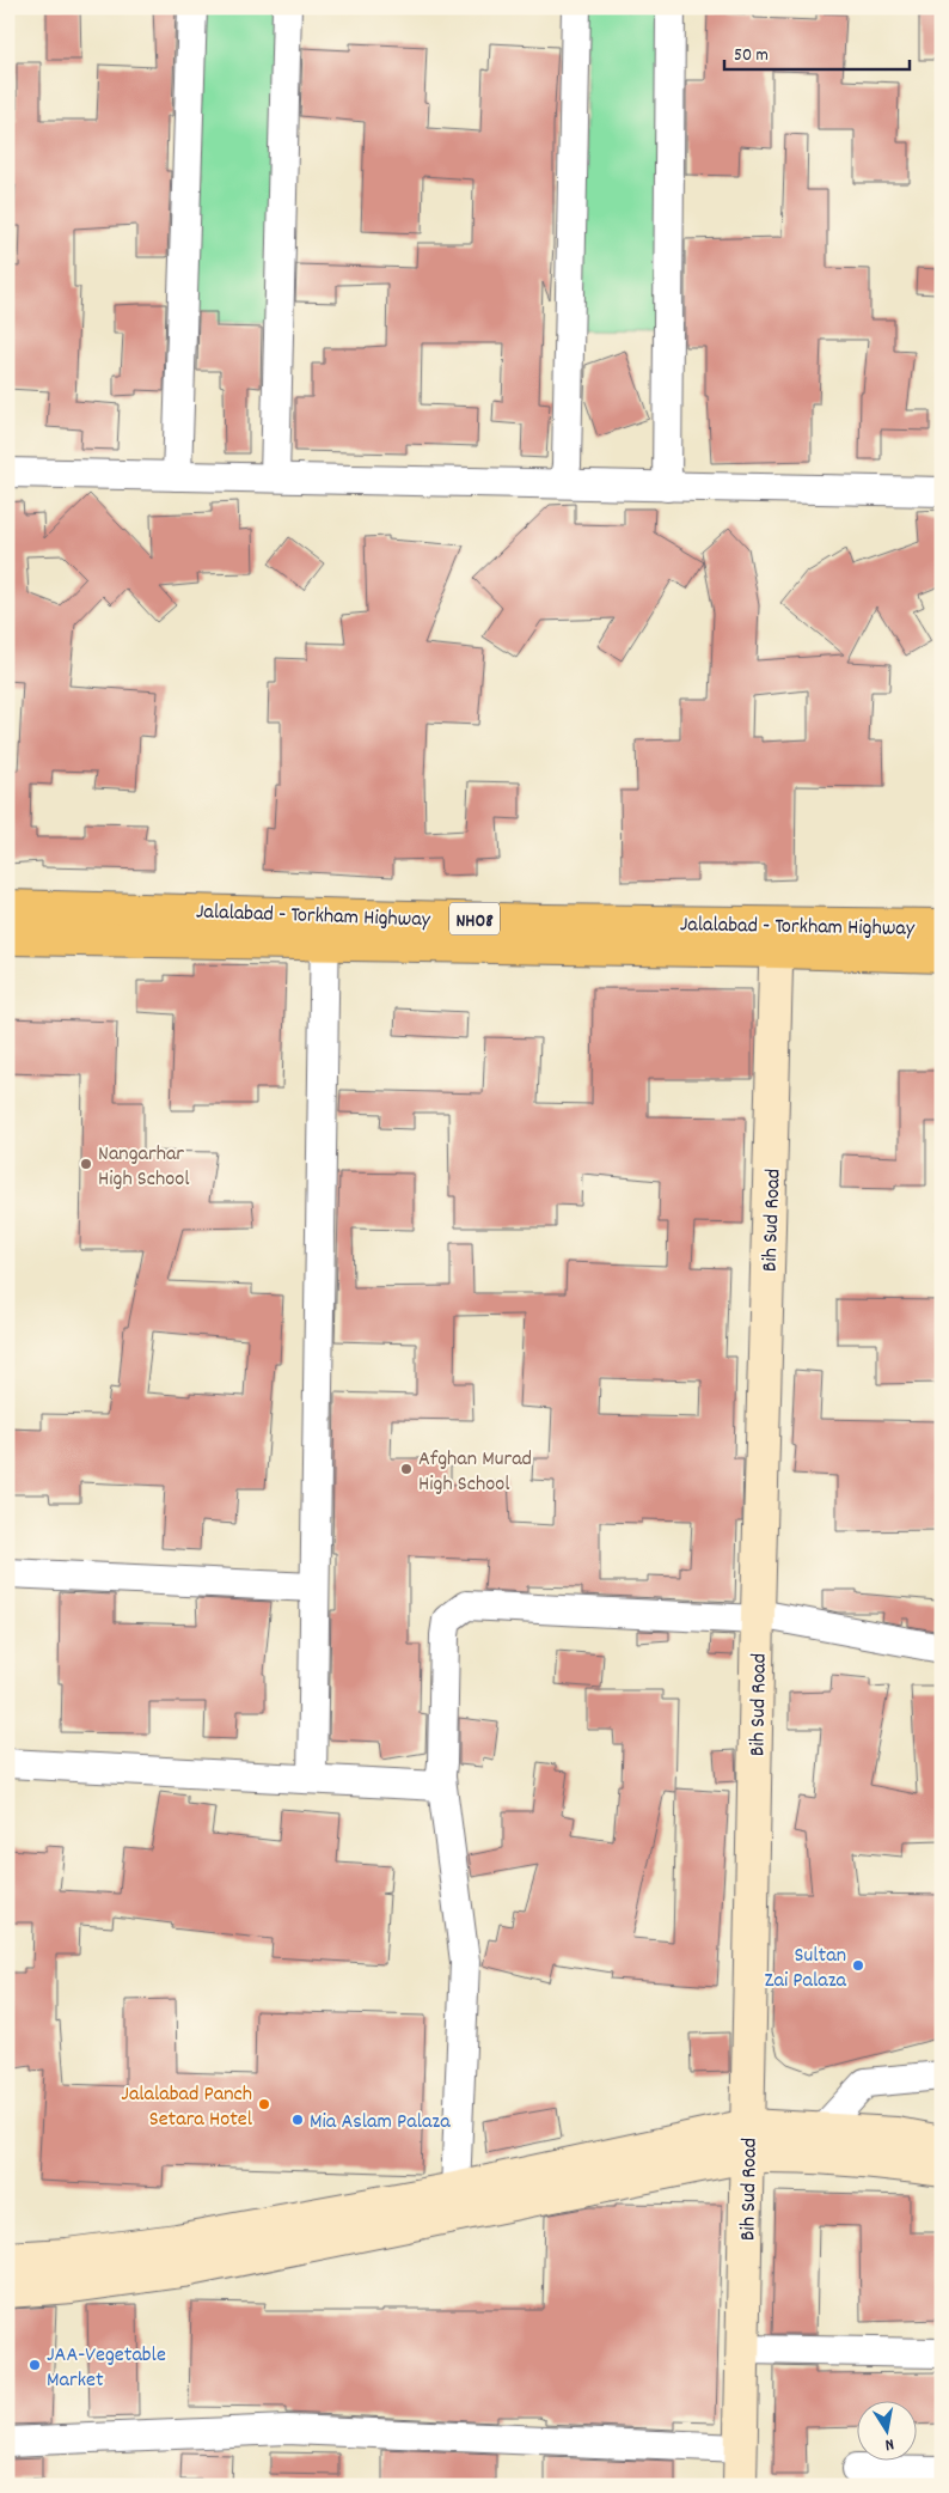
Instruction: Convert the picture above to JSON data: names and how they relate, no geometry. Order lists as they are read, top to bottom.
{
  "streets": {
    "highway": ["Jalalabad - Torkham Highway", "NH08"],
    "main road": ["Bih Sud Road"]
  },
  "crossings": [
    ["Jalalabad - Torkham Highway", "Bih Sud Road"]
  ],
  "places": [
    "Nangarhar High School",
    "Afghan Murad High School",
    "Sultan Zai Palaza",
    "Jalalabad Panch Setara Hotel",
    "Mia Aslam Palaza",
    "JAA-Vegetable Market"
  ],
  "scale_bar": "50 m",
  "north": "bottom"
}
